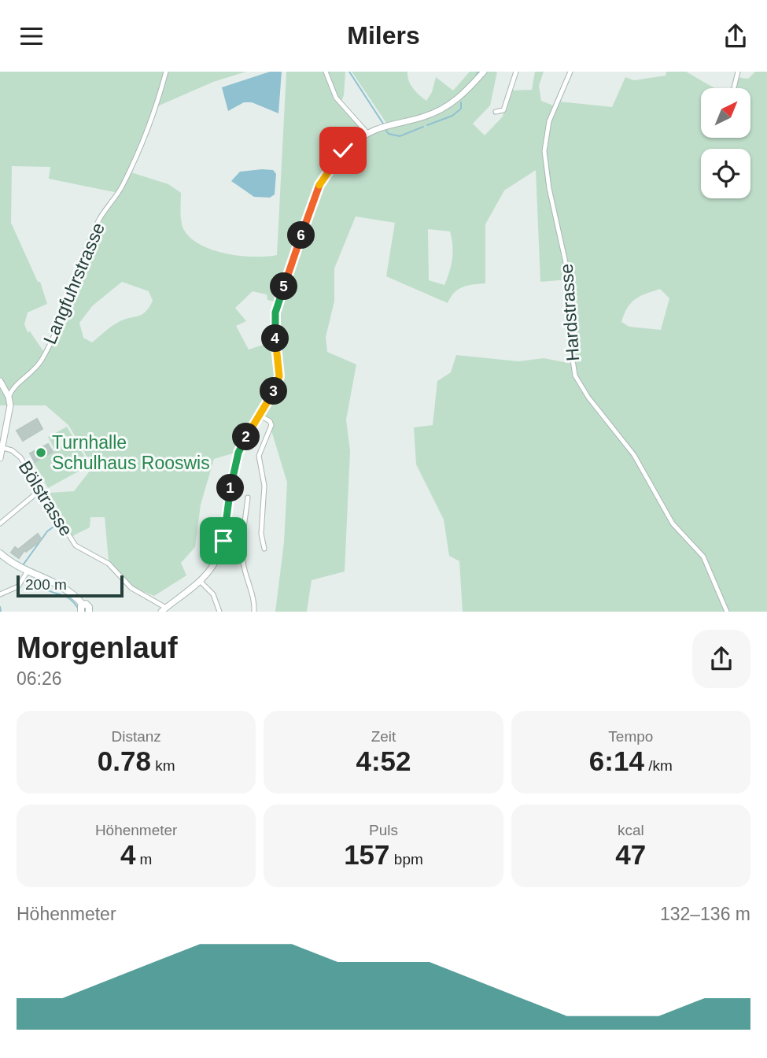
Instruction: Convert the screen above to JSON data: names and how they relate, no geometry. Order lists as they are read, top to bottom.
{
  "streets": {
    "street": ["Langfuhrstrasse", "Hardstrasse", "Bölstrasse"]
  },
  "places": ["Turnhalle Schulhaus Rooswis"],
  "scale_bar": "200 m",
  "north": "top right",
  "page": {
    "header": "Milers",
    "pins": [
      "6",
      "5",
      "4",
      "3",
      "2",
      "1"
    ],
    "scale": "200 m",
    "heading": ["Morgenlauf", "06:26"],
    "stats": [
      ["Distanz", "0.78 km"],
      ["Zeit", "4:52"],
      ["Tempo", "6:14 /km"],
      ["Höhenmeter", "4 m"],
      ["Puls", "157 bpm"],
      ["kcal", "47"]
    ],
    "chart": ["Höhenmeter", "132–136 m"]
  }
}
